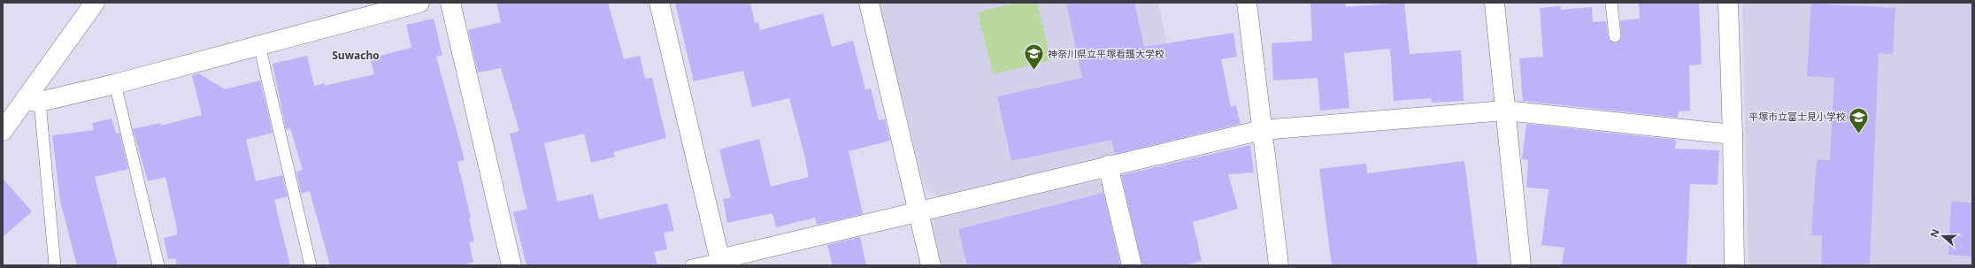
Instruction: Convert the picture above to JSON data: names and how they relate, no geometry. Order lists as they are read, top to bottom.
{
  "districts": ["Suwacho"],
  "places": {
    "school or university": ["神奈川県立平塚看護大学校", "平塚市立富士見小学校"]
  },
  "north": "left"
}
